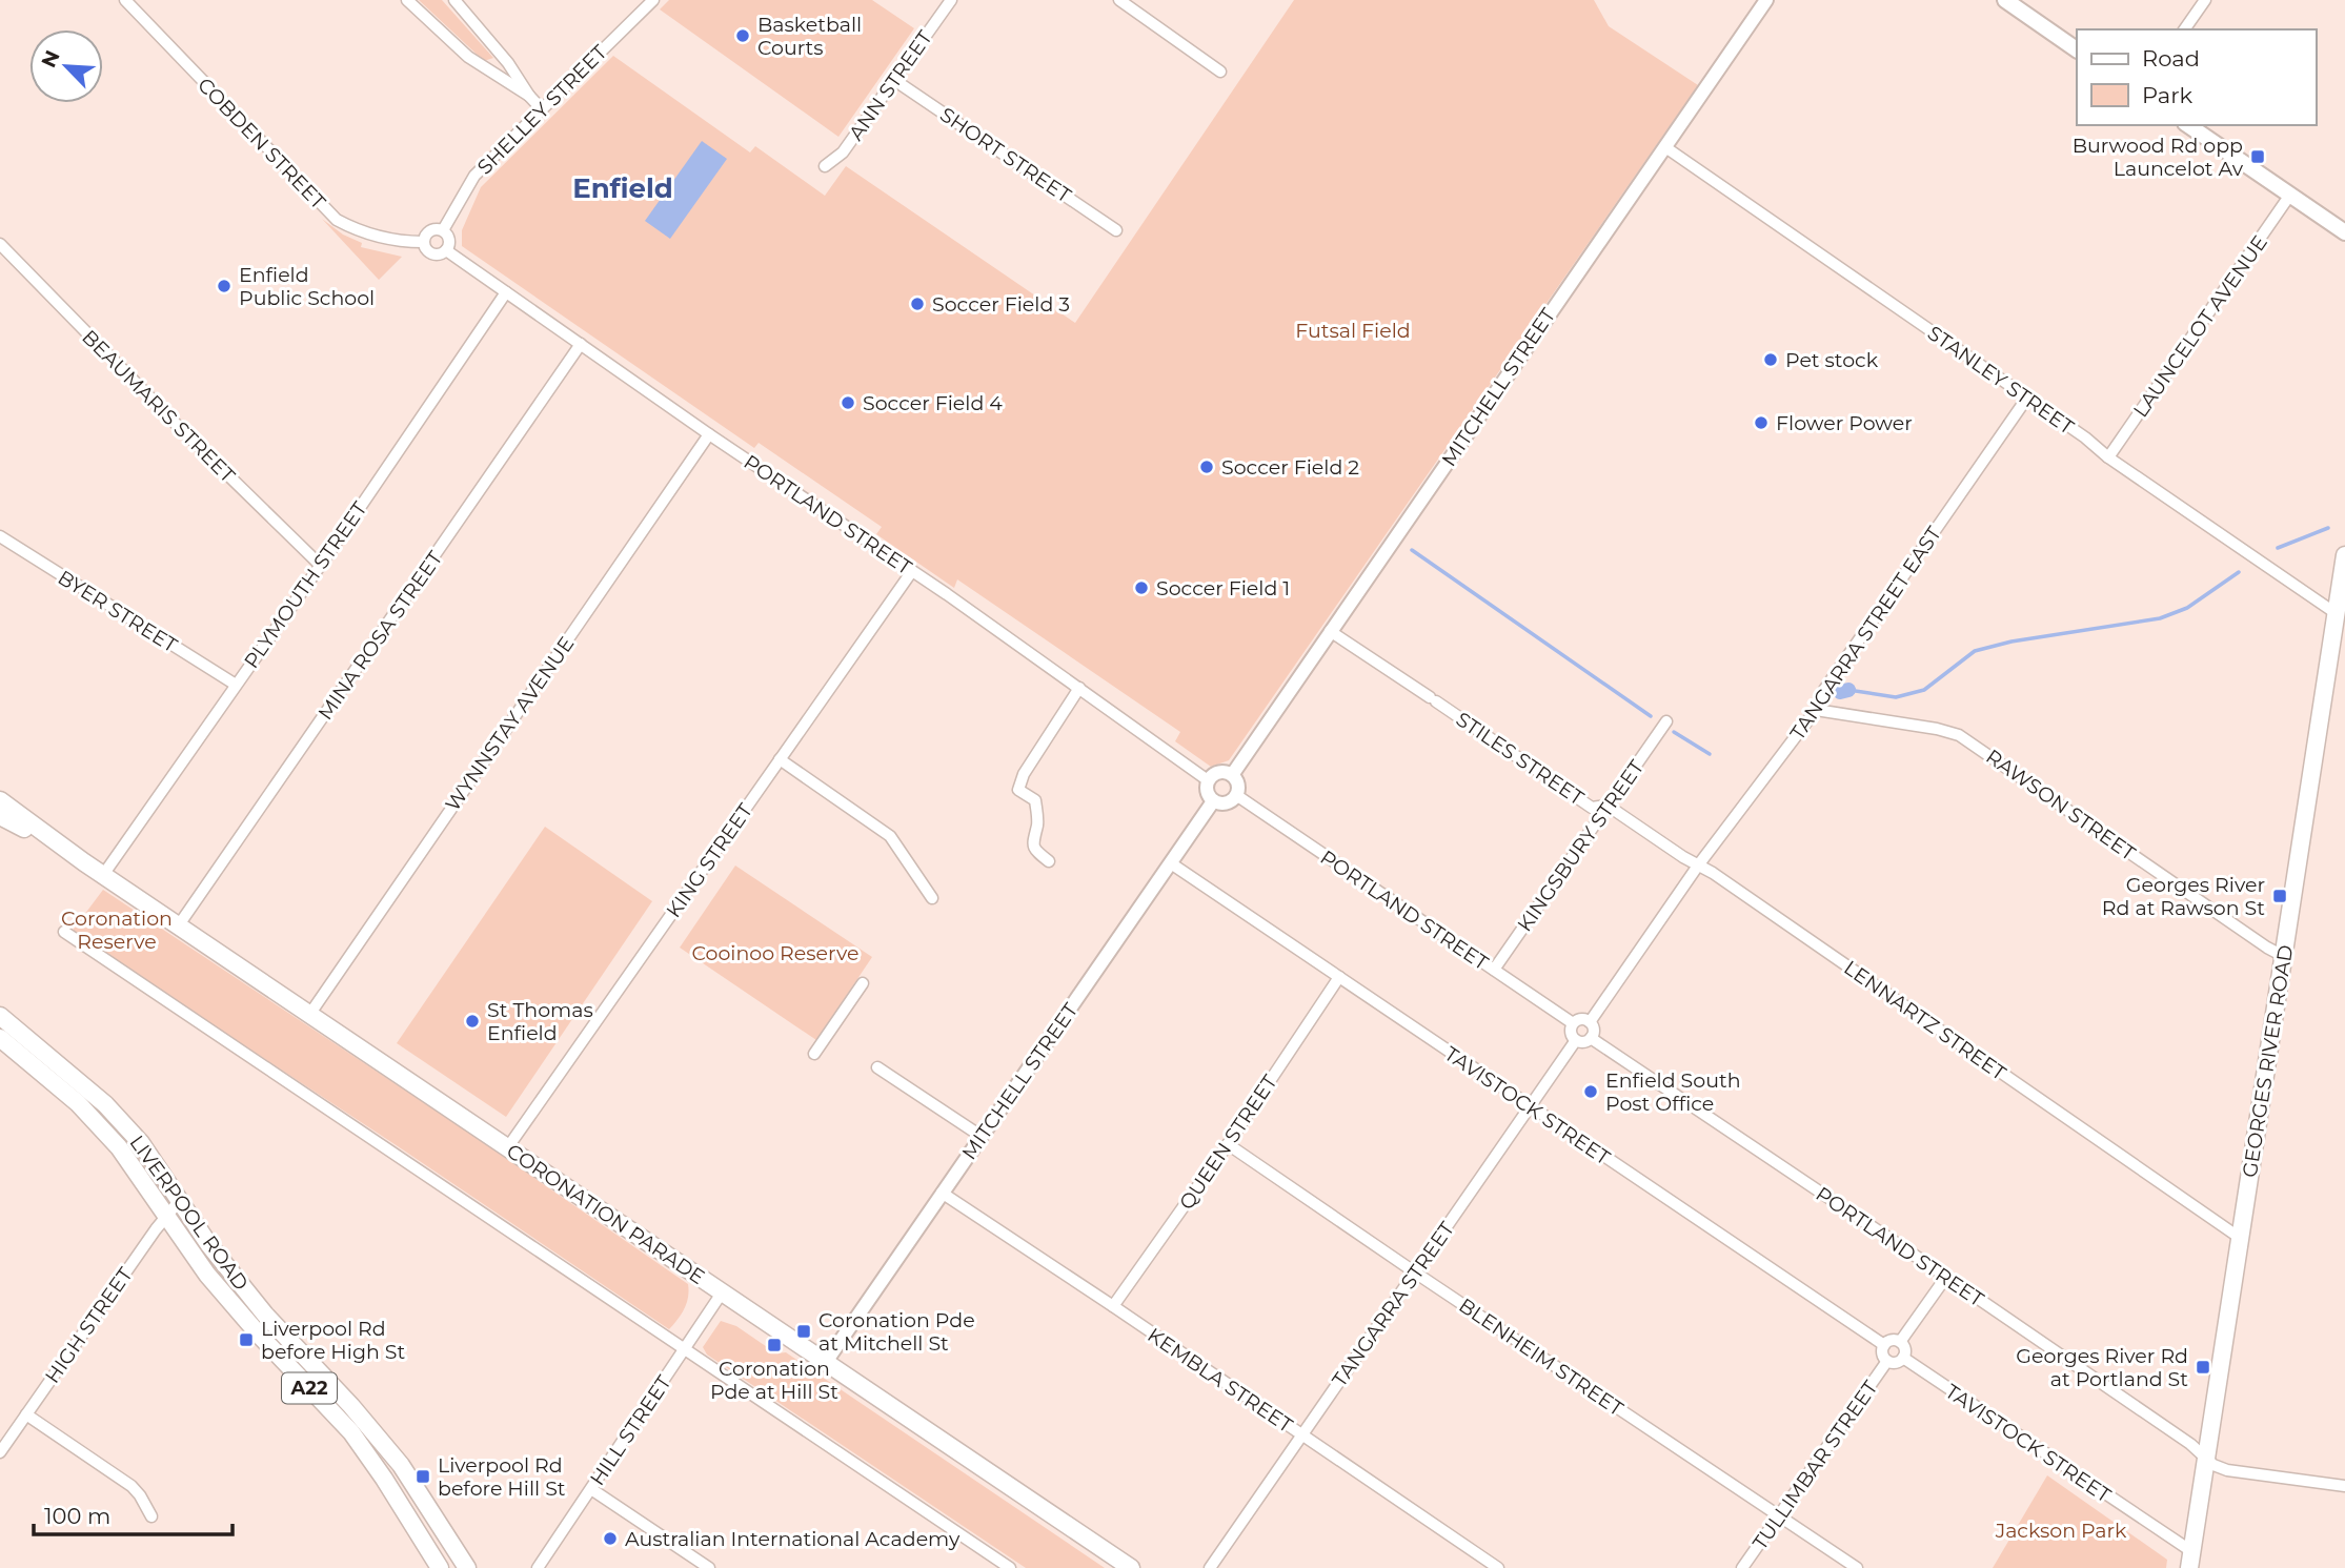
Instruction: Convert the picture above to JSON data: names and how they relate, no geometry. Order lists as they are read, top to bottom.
{
  "streets": {
    "main road": [
      "GEORGES RIVER ROAD",
      "LIVERPOOL ROAD",
      "CORONATION PARADE",
      "A22"
    ],
    "street": [
      "ANN STREET",
      "SHELLEY STREET",
      "COBDEN STREET",
      "SHORT STREET",
      "LAUNCELOT AVENUE",
      "STANLEY STREET",
      "MITCHELL STREET",
      "BEAUMARIS STREET",
      "PORTLAND STREET",
      "PLYMOUTH STREET",
      "BYER STREET",
      "TANGARRA STREET EAST",
      "MINA ROSA STREET",
      "WYNNSTAY AVENUE",
      "STILES STREET",
      "RAWSON STREET",
      "KINGSBURY STREET",
      "KING STREET",
      "LENNARTZ STREET",
      "TAVISTOCK STREET",
      "QUEEN STREET",
      "TANGARRA STREET",
      "HIGH STREET",
      "BLENHEIM STREET",
      "KEMBLA STREET",
      "HILL STREET",
      "TULLIMBAR STREET"
    ]
  },
  "crossings": [
    ["ANN STREET", "SHORT STREET"],
    ["SHELLEY STREET", "COBDEN STREET"],
    ["SHELLEY STREET", "PORTLAND STREET"],
    ["COBDEN STREET", "PORTLAND STREET"],
    ["LAUNCELOT AVENUE", "STANLEY STREET"],
    ["STANLEY STREET", "MITCHELL STREET"],
    ["STANLEY STREET", "TANGARRA STREET EAST"],
    ["STANLEY STREET", "GEORGES RIVER ROAD"],
    ["MITCHELL STREET", "PORTLAND STREET"],
    ["MITCHELL STREET", "STILES STREET"],
    ["MITCHELL STREET", "TAVISTOCK STREET"],
    ["MITCHELL STREET", "CORONATION PARADE"],
    ["MITCHELL STREET", "KEMBLA STREET"],
    ["BEAUMARIS STREET", "PLYMOUTH STREET"],
    ["PORTLAND STREET", "PLYMOUTH STREET"],
    ["PORTLAND STREET", "MINA ROSA STREET"],
    ["PORTLAND STREET", "WYNNSTAY AVENUE"],
    ["PORTLAND STREET", "KINGSBURY STREET"],
    ["PORTLAND STREET", "KING STREET"],
    ["PORTLAND STREET", "GEORGES RIVER ROAD"],
    ["PORTLAND STREET", "TANGARRA STREET"],
    ["PLYMOUTH STREET", "BYER STREET"],
    ["PLYMOUTH STREET", "CORONATION PARADE"],
    ["TANGARRA STREET EAST", "RAWSON STREET"],
    ["TANGARRA STREET EAST", "LENNARTZ STREET"],
    ["MINA ROSA STREET", "CORONATION PARADE"],
    ["WYNNSTAY AVENUE", "CORONATION PARADE"],
    ["STILES STREET", "KINGSBURY STREET"],
    ["STILES STREET", "LENNARTZ STREET"],
    ["RAWSON STREET", "GEORGES RIVER ROAD"],
    ["KINGSBURY STREET", "LENNARTZ STREET"],
    ["KING STREET", "CORONATION PARADE"],
    ["LENNARTZ STREET", "GEORGES RIVER ROAD"],
    ["GEORGES RIVER ROAD", "TAVISTOCK STREET"],
    ["TAVISTOCK STREET", "QUEEN STREET"],
    ["TAVISTOCK STREET", "TANGARRA STREET"],
    ["TAVISTOCK STREET", "TULLIMBAR STREET"],
    ["QUEEN STREET", "BLENHEIM STREET"],
    ["QUEEN STREET", "KEMBLA STREET"],
    ["LIVERPOOL ROAD", "HIGH STREET"],
    ["CORONATION PARADE", "HILL STREET"],
    ["TANGARRA STREET", "BLENHEIM STREET"],
    ["TANGARRA STREET", "KEMBLA STREET"],
    ["BLENHEIM STREET", "TULLIMBAR STREET"]
  ],
  "districts": ["Enfield"],
  "parks": [
    "Futsal Field",
    "Coronation Reserve",
    "Cooinoo Reserve",
    "Jackson Park"
  ],
  "places": {
    "other": [
      "Basketball Courts",
      "Enfield Public School",
      "Soccer Field 3",
      "Pet stock",
      "Soccer Field 4",
      "Flower Power",
      "Soccer Field 2",
      "Soccer Field 1",
      "St Thomas Enfield",
      "Enfield South Post Office",
      "Australian International Academy"
    ],
    "transit": [
      "Burwood Rd opp Launcelot Av",
      "Georges River Rd at Rawson St",
      "Coronation Pde at Mitchell St",
      "Liverpool Rd before High St",
      "Coronation Pde at Hill St",
      "Georges River Rd at Portland St",
      "Liverpool Rd before Hill St"
    ]
  },
  "legend": ["Road", "Park"],
  "scale_bar": "100 m",
  "north": "top left"
}
